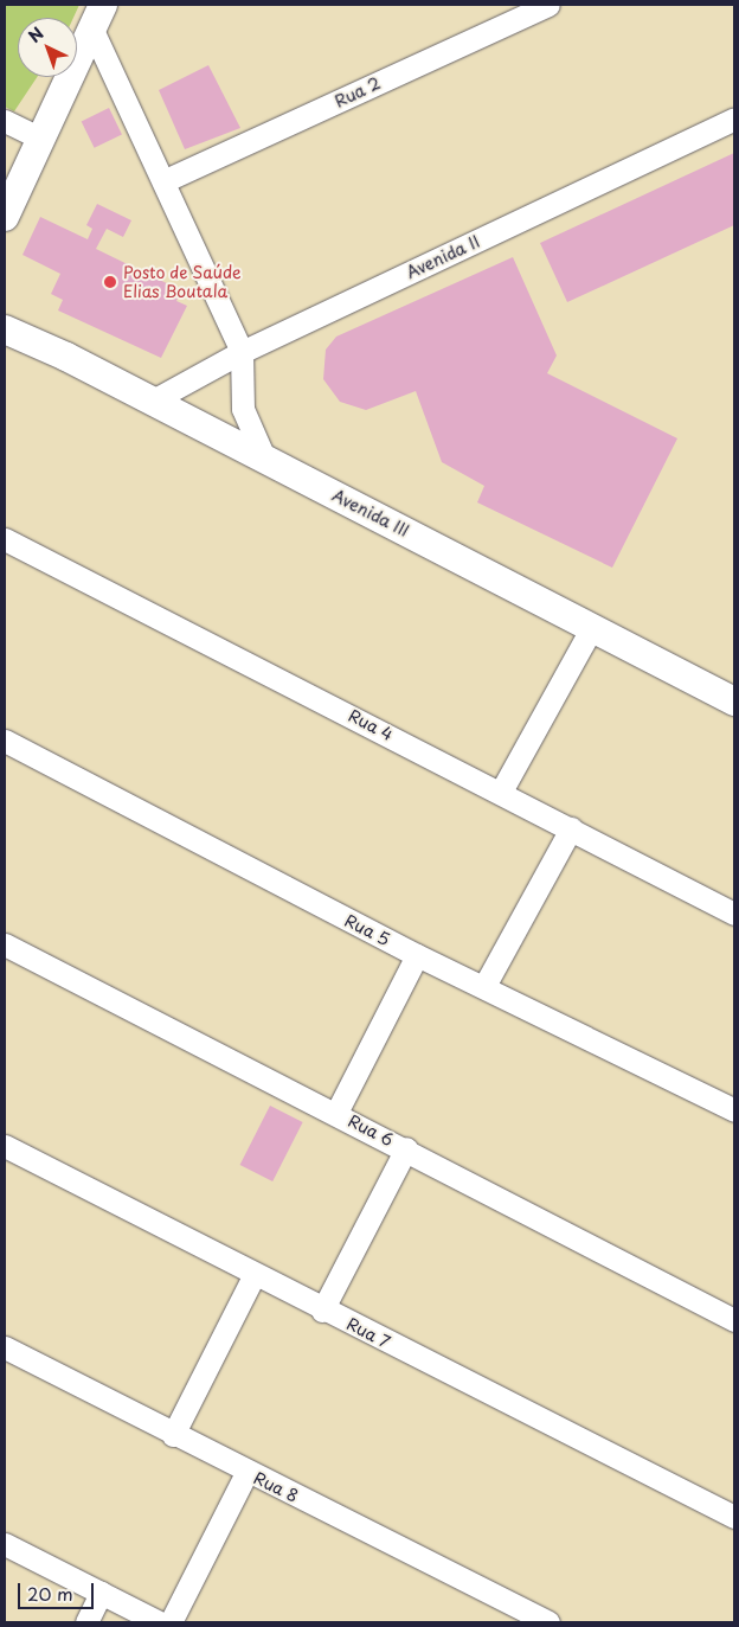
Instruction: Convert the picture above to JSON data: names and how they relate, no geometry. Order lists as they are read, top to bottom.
{
  "streets": {
    "street": [
      "Rua 2",
      "Avenida II",
      "Avenida III",
      "Rua 4",
      "Rua 5",
      "Rua 6",
      "Rua 7",
      "Rua 8"
    ]
  },
  "crossings": [
    ["Avenida II", "Avenida III"]
  ],
  "places": ["Posto de Saúde Elias Boutala"],
  "scale_bar": "20 m",
  "north": "top left"
}
